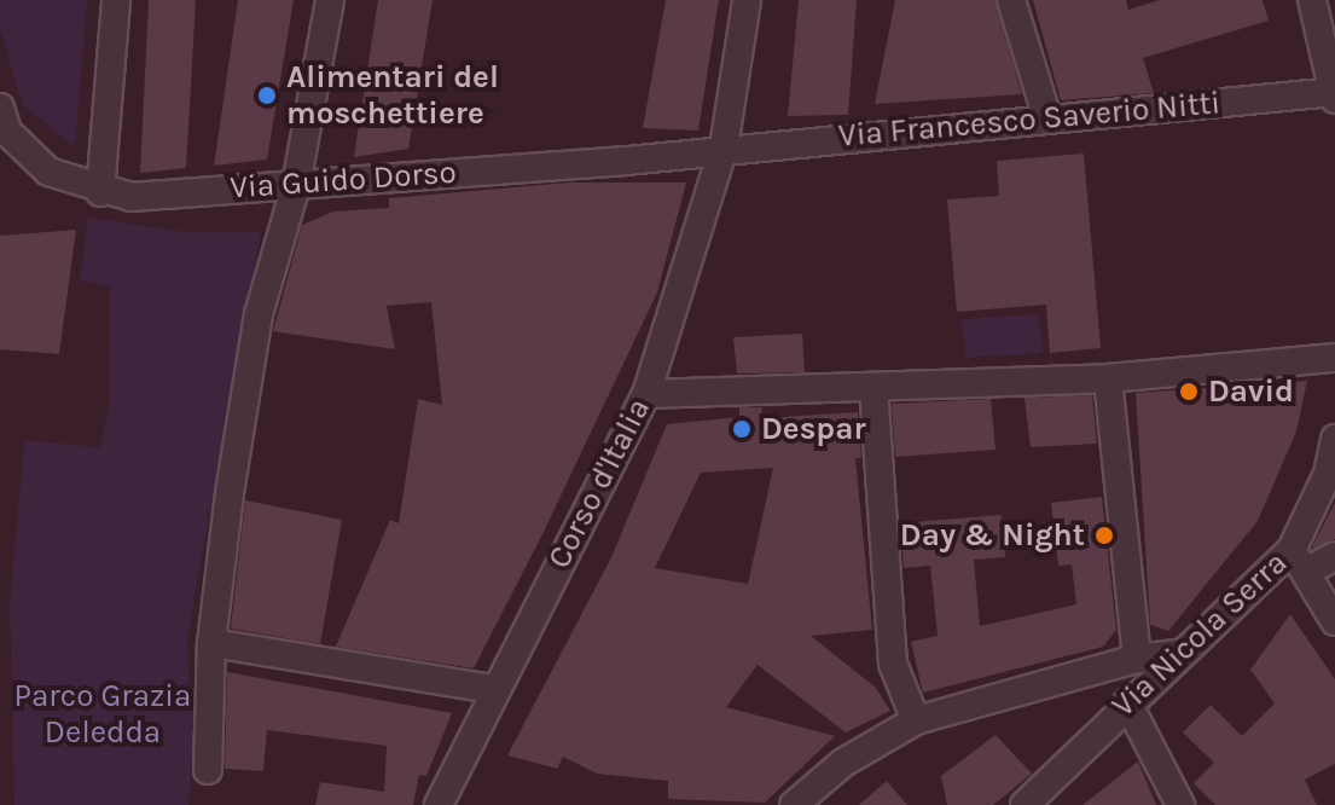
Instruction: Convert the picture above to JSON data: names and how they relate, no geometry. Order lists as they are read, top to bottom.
{
  "streets": {
    "street": [
      "Via Francesco Saverio Nitti",
      "Via Guido Dorso",
      "Corso d'Italia",
      "Via Nicola Serra"
    ]
  },
  "crossings": [
    ["Via Francesco Saverio Nitti", "Via Guido Dorso"],
    ["Via Francesco Saverio Nitti", "Corso d'Italia"],
    ["Via Guido Dorso", "Corso d'Italia"]
  ],
  "parks": ["Parco Grazia Deledda"],
  "places": [
    "Alimentari del moschettiere",
    "David",
    "Despar",
    "Day & Night"
  ]
}
